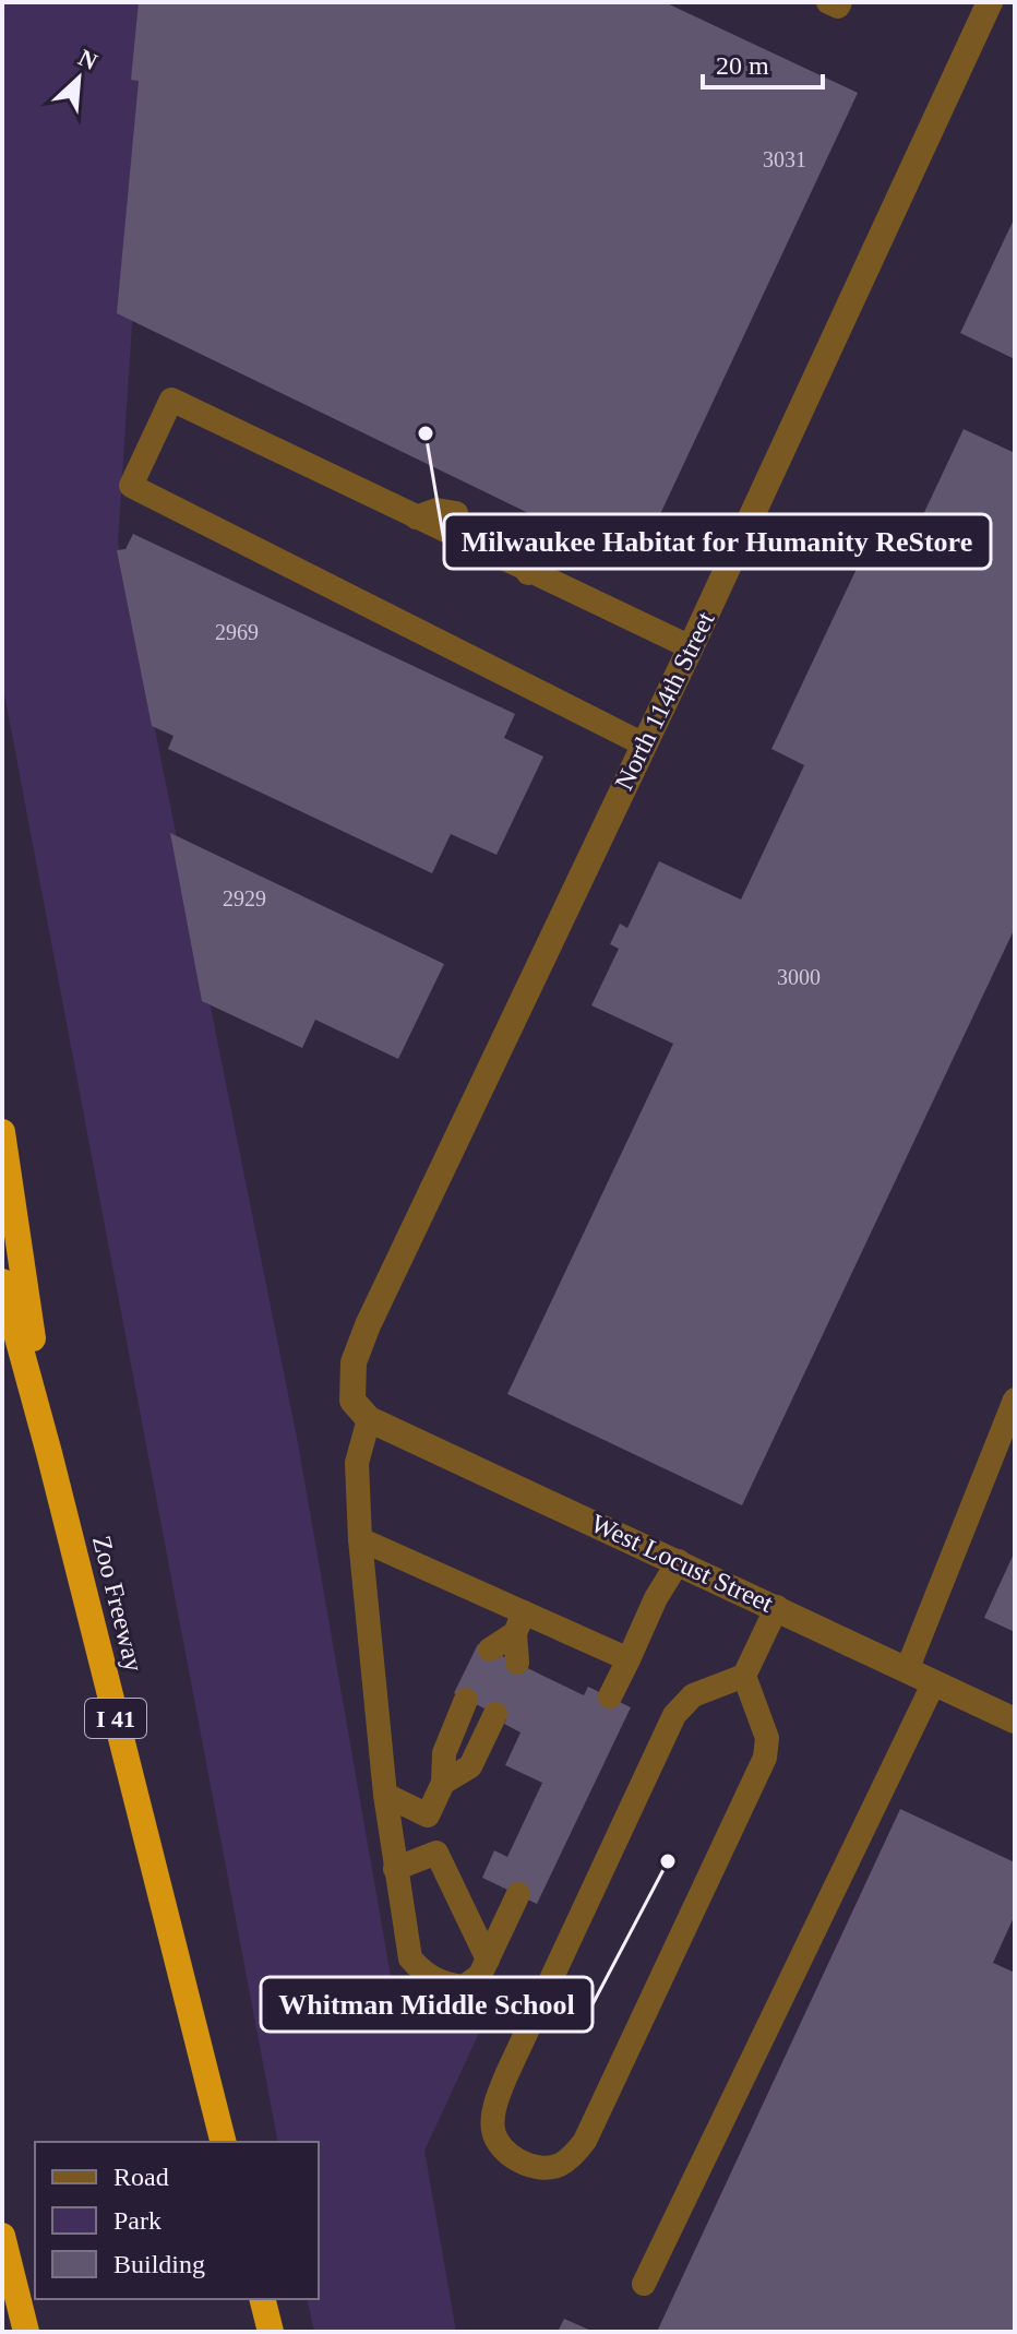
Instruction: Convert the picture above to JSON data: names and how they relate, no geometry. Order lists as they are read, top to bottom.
{
  "streets": {
    "highway": ["Zoo Freeway", "I 41"],
    "street": ["North 114th Street", "West Locust Street"]
  },
  "crossings": [
    ["North 114th Street", "West Locust Street"]
  ],
  "places": ["Milwaukee Habitat for Humanity ReStore", "Whitman Middle School"],
  "house_numbers": [
    "3031",
    "2969",
    "2929",
    "3000"
  ],
  "legend": ["Road", "Park", "Building"],
  "scale_bar": "20 m",
  "north": "top right"
}
